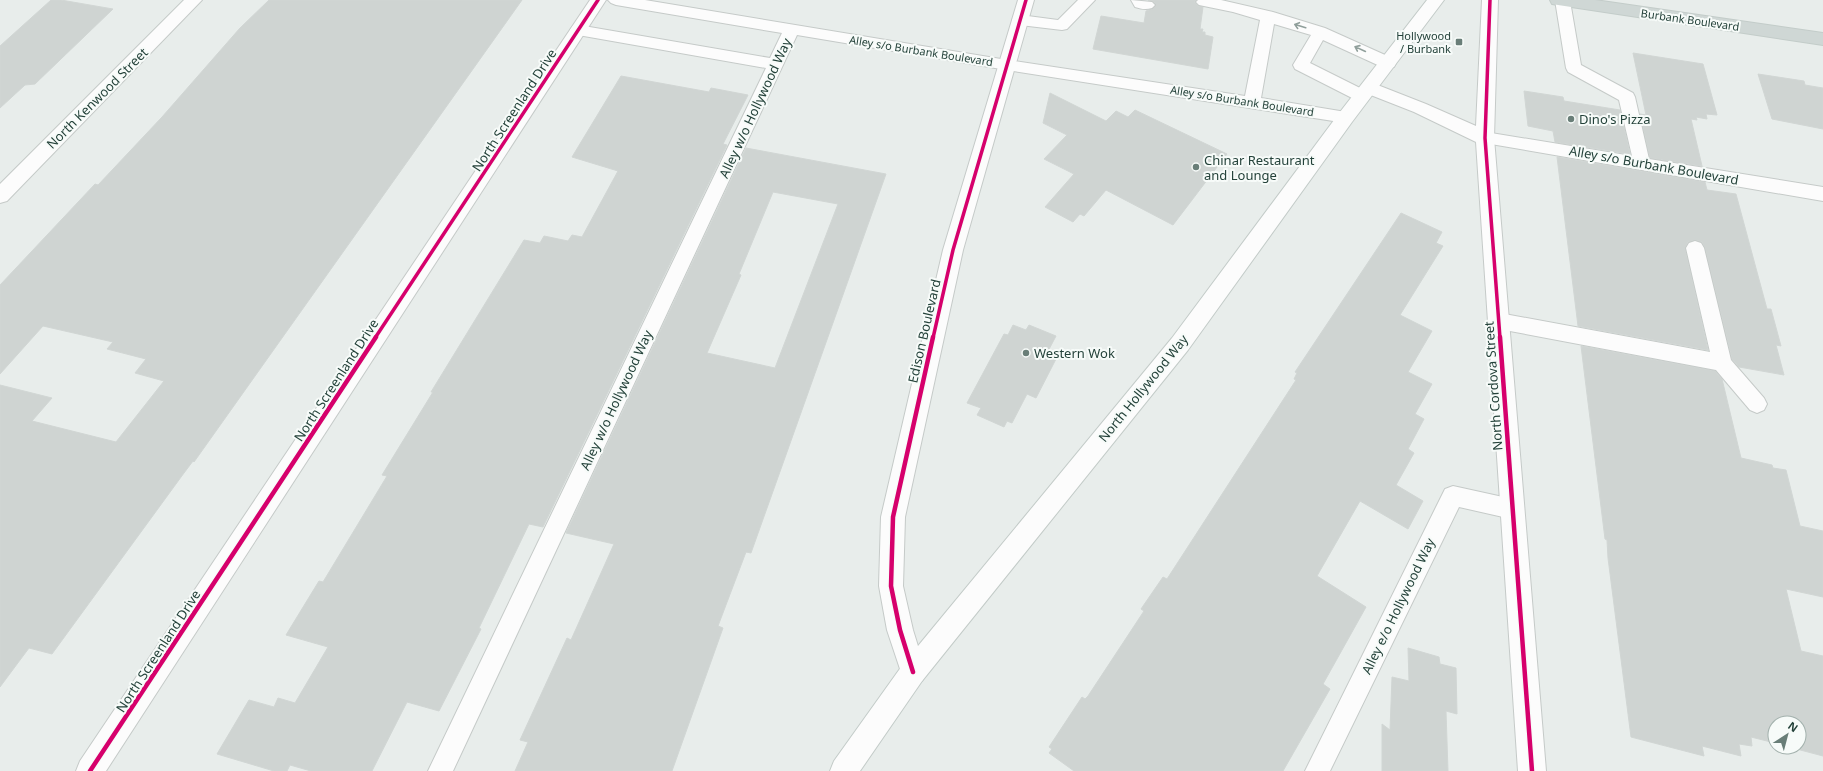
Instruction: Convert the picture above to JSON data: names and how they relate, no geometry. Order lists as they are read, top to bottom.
{
  "streets": {
    "main road": ["Burbank Boulevard"],
    "street": [
      "North Kenwood Street",
      "North Screenland Drive",
      "Edison Boulevard",
      "North Cordova Street",
      "North Hollywood Way"
    ],
    "lane": ["Alley s/o Burbank Boulevard", "Alley w/o Hollywood Way", "Alley e/o Hollywood Way"]
  },
  "crossings": [
    ["Alley s/o Burbank Boulevard", "Alley w/o Hollywood Way"],
    ["Alley s/o Burbank Boulevard", "Edison Boulevard"],
    ["Alley s/o Burbank Boulevard", "North Cordova Street"],
    ["Alley s/o Burbank Boulevard", "North Hollywood Way"],
    ["Edison Boulevard", "North Hollywood Way"],
    ["North Cordova Street", "Alley e/o Hollywood Way"]
  ],
  "places": {
    "transit": ["Hollywood / Burbank"],
    "other": ["Dino's Pizza", "Chinar Restaurant and Lounge", "Western Wok"]
  },
  "north": "top right"
}
